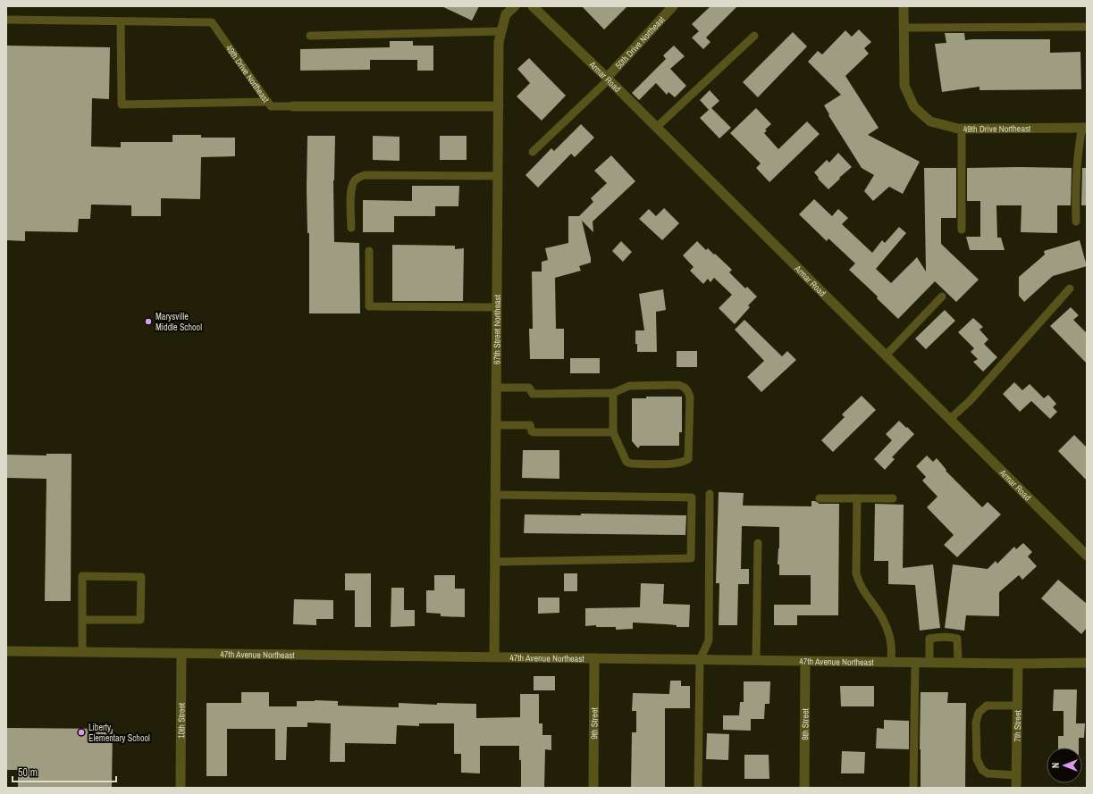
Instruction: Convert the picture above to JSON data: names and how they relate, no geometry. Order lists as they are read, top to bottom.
{
  "streets": {
    "street": [
      "50th Drive Northeast",
      "49th Drive Northeast",
      "Armar Road",
      "67th Street Northeast",
      "47th Avenue Northeast",
      "10th Street",
      "9th Street",
      "8th Street",
      "7th Street"
    ]
  },
  "crossings": [
    ["50th Drive Northeast", "Armar Road"],
    ["49th Drive Northeast", "67th Street Northeast"],
    ["67th Street Northeast", "47th Avenue Northeast"],
    ["47th Avenue Northeast", "10th Street"],
    ["47th Avenue Northeast", "9th Street"],
    ["47th Avenue Northeast", "8th Street"],
    ["47th Avenue Northeast", "7th Street"]
  ],
  "places": ["Marysville Middle School", "Liberty Elementary School"],
  "scale_bar": "50 m",
  "north": "left"
}
